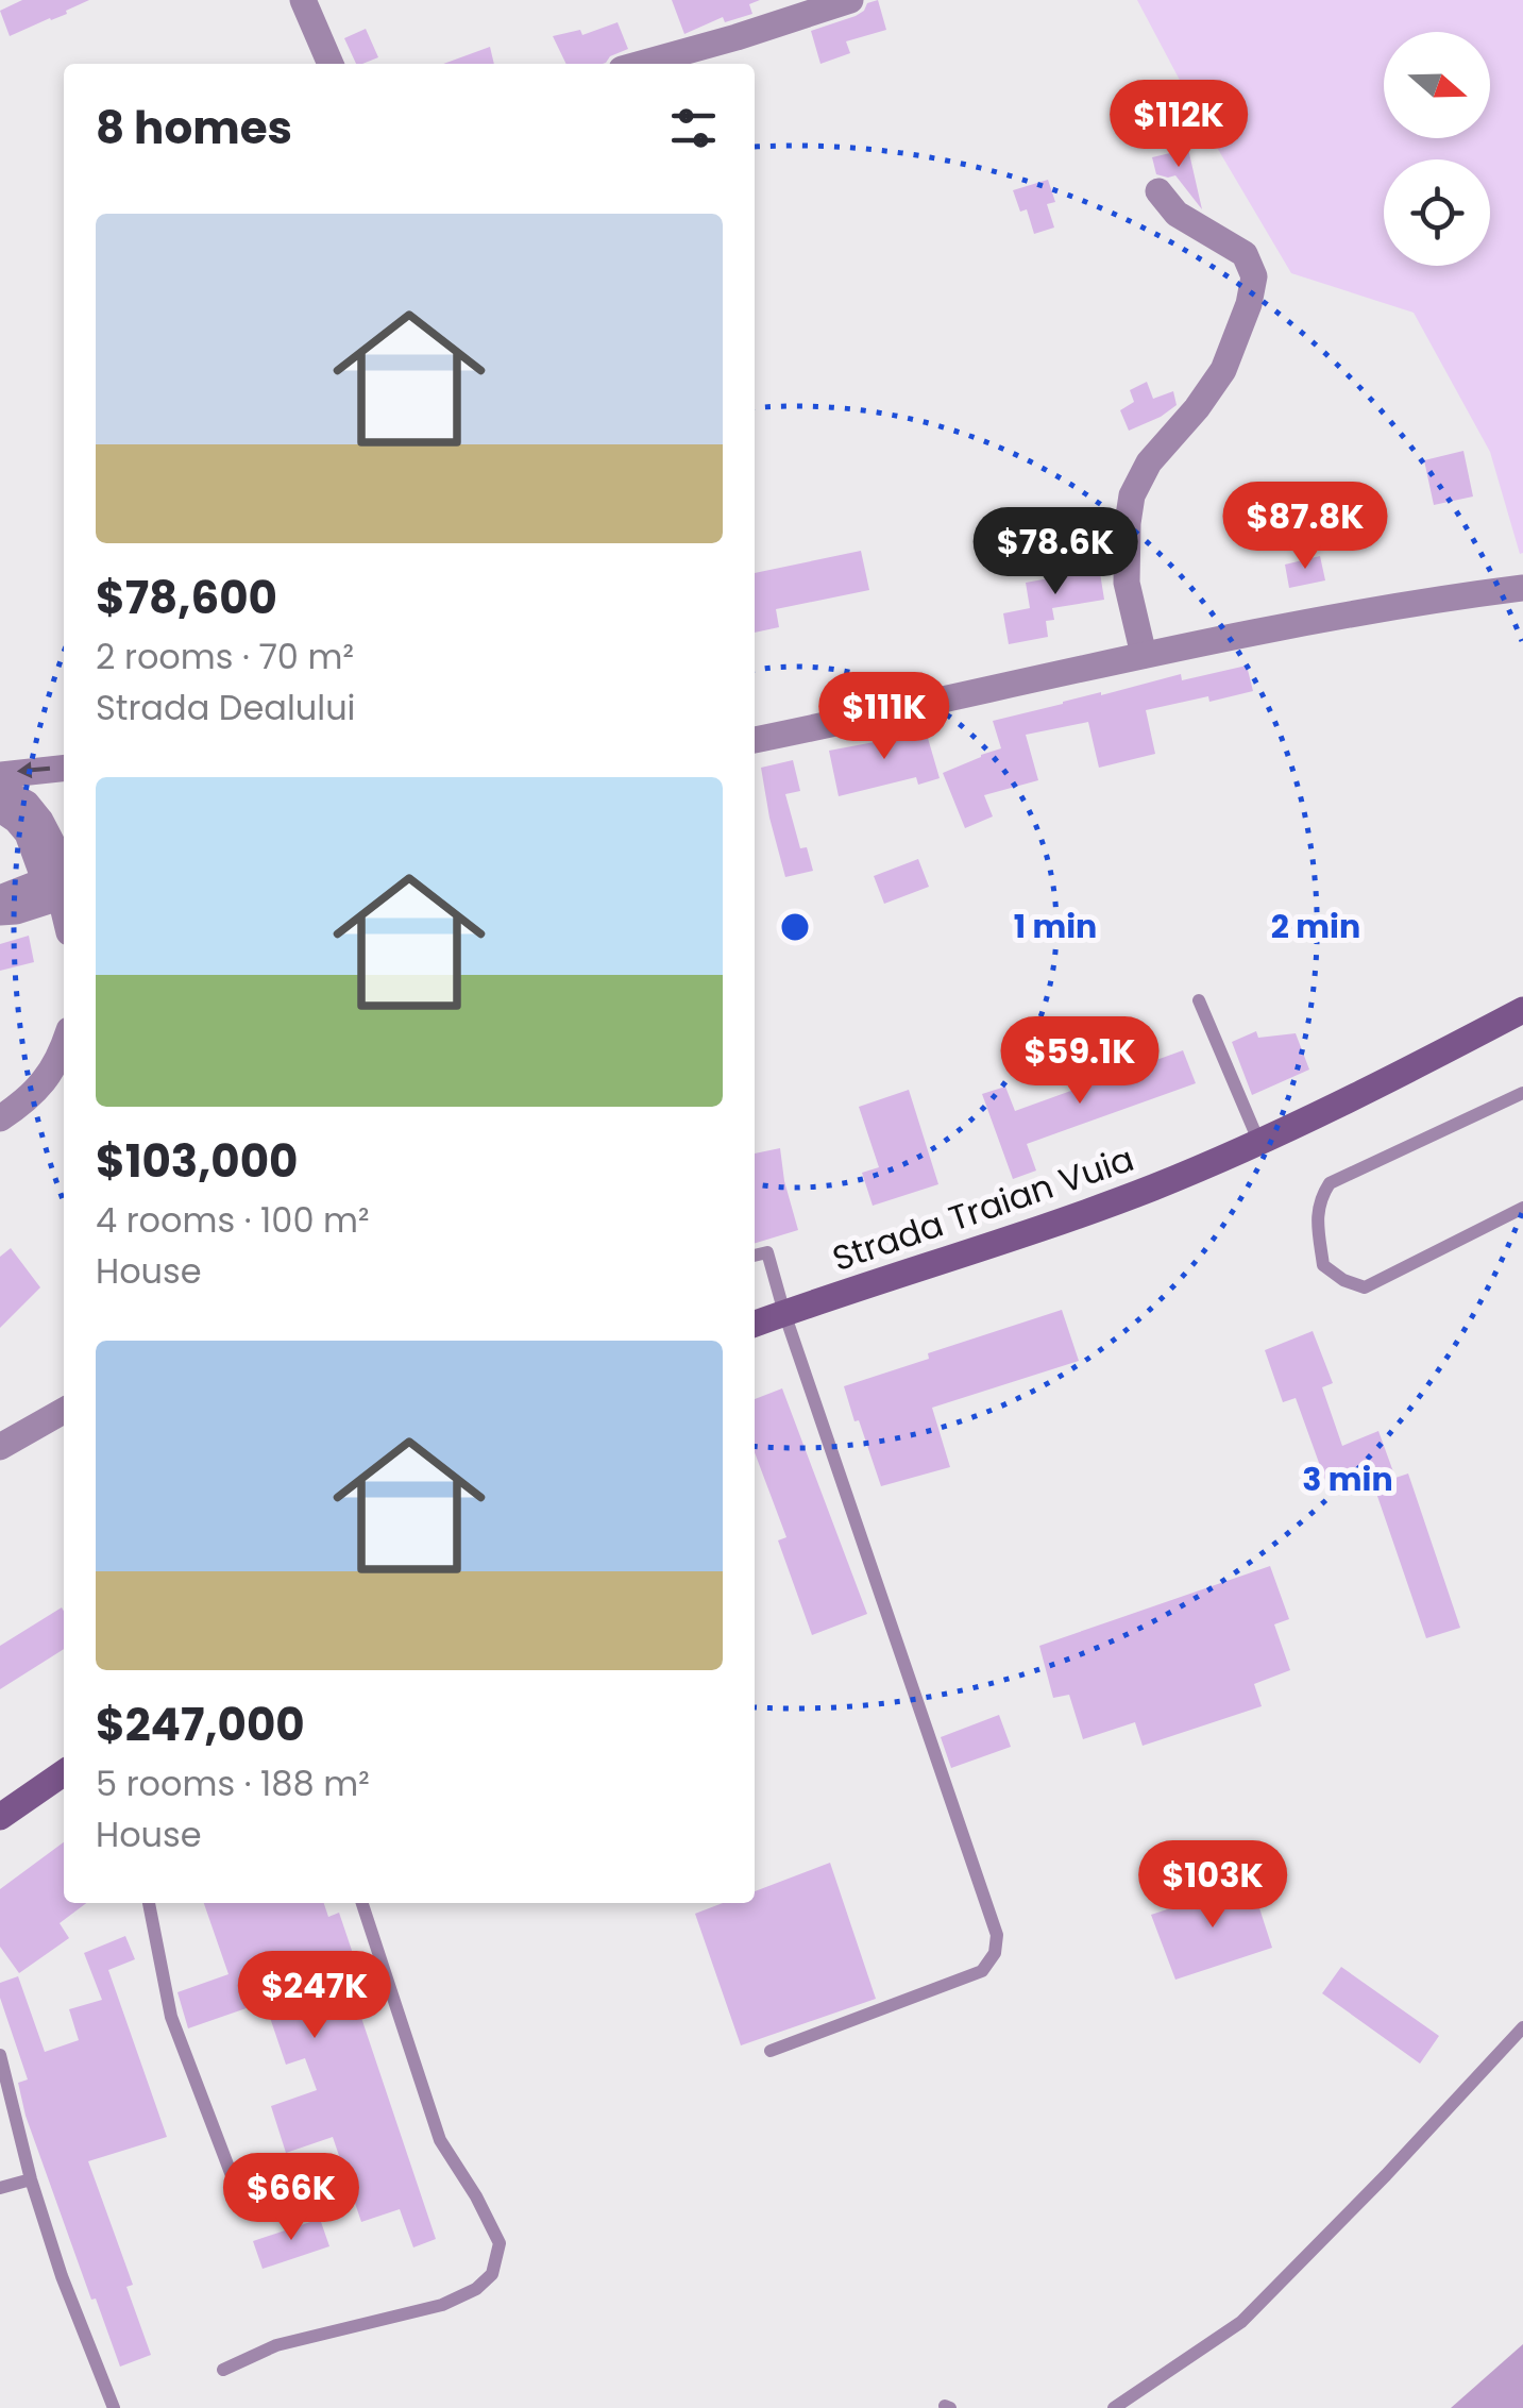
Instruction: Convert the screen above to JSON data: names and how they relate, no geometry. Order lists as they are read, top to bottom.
{
  "streets": {
    "main road": ["Strada Traian Vuia"]
  },
  "north": "right",
  "page": {
    "heading": "8 homes",
    "price": [
      "$112K",
      "$87.8K",
      "$78.6K",
      "$111K",
      "$59.1K",
      "$103K",
      "$247K",
      "$66K"
    ],
    "list": [
      {
        "name": "$78,600",
        "note": "2 rooms · 70 m² · Strada Dealului"
      },
      {
        "name": "$103,000",
        "note": "4 rooms · 100 m² · House"
      },
      {
        "name": "$247,000",
        "note": "5 rooms · 188 m² · House"
      }
    ]
  },
  "rings": ["1 min", "2 min", "3 min"]
}
